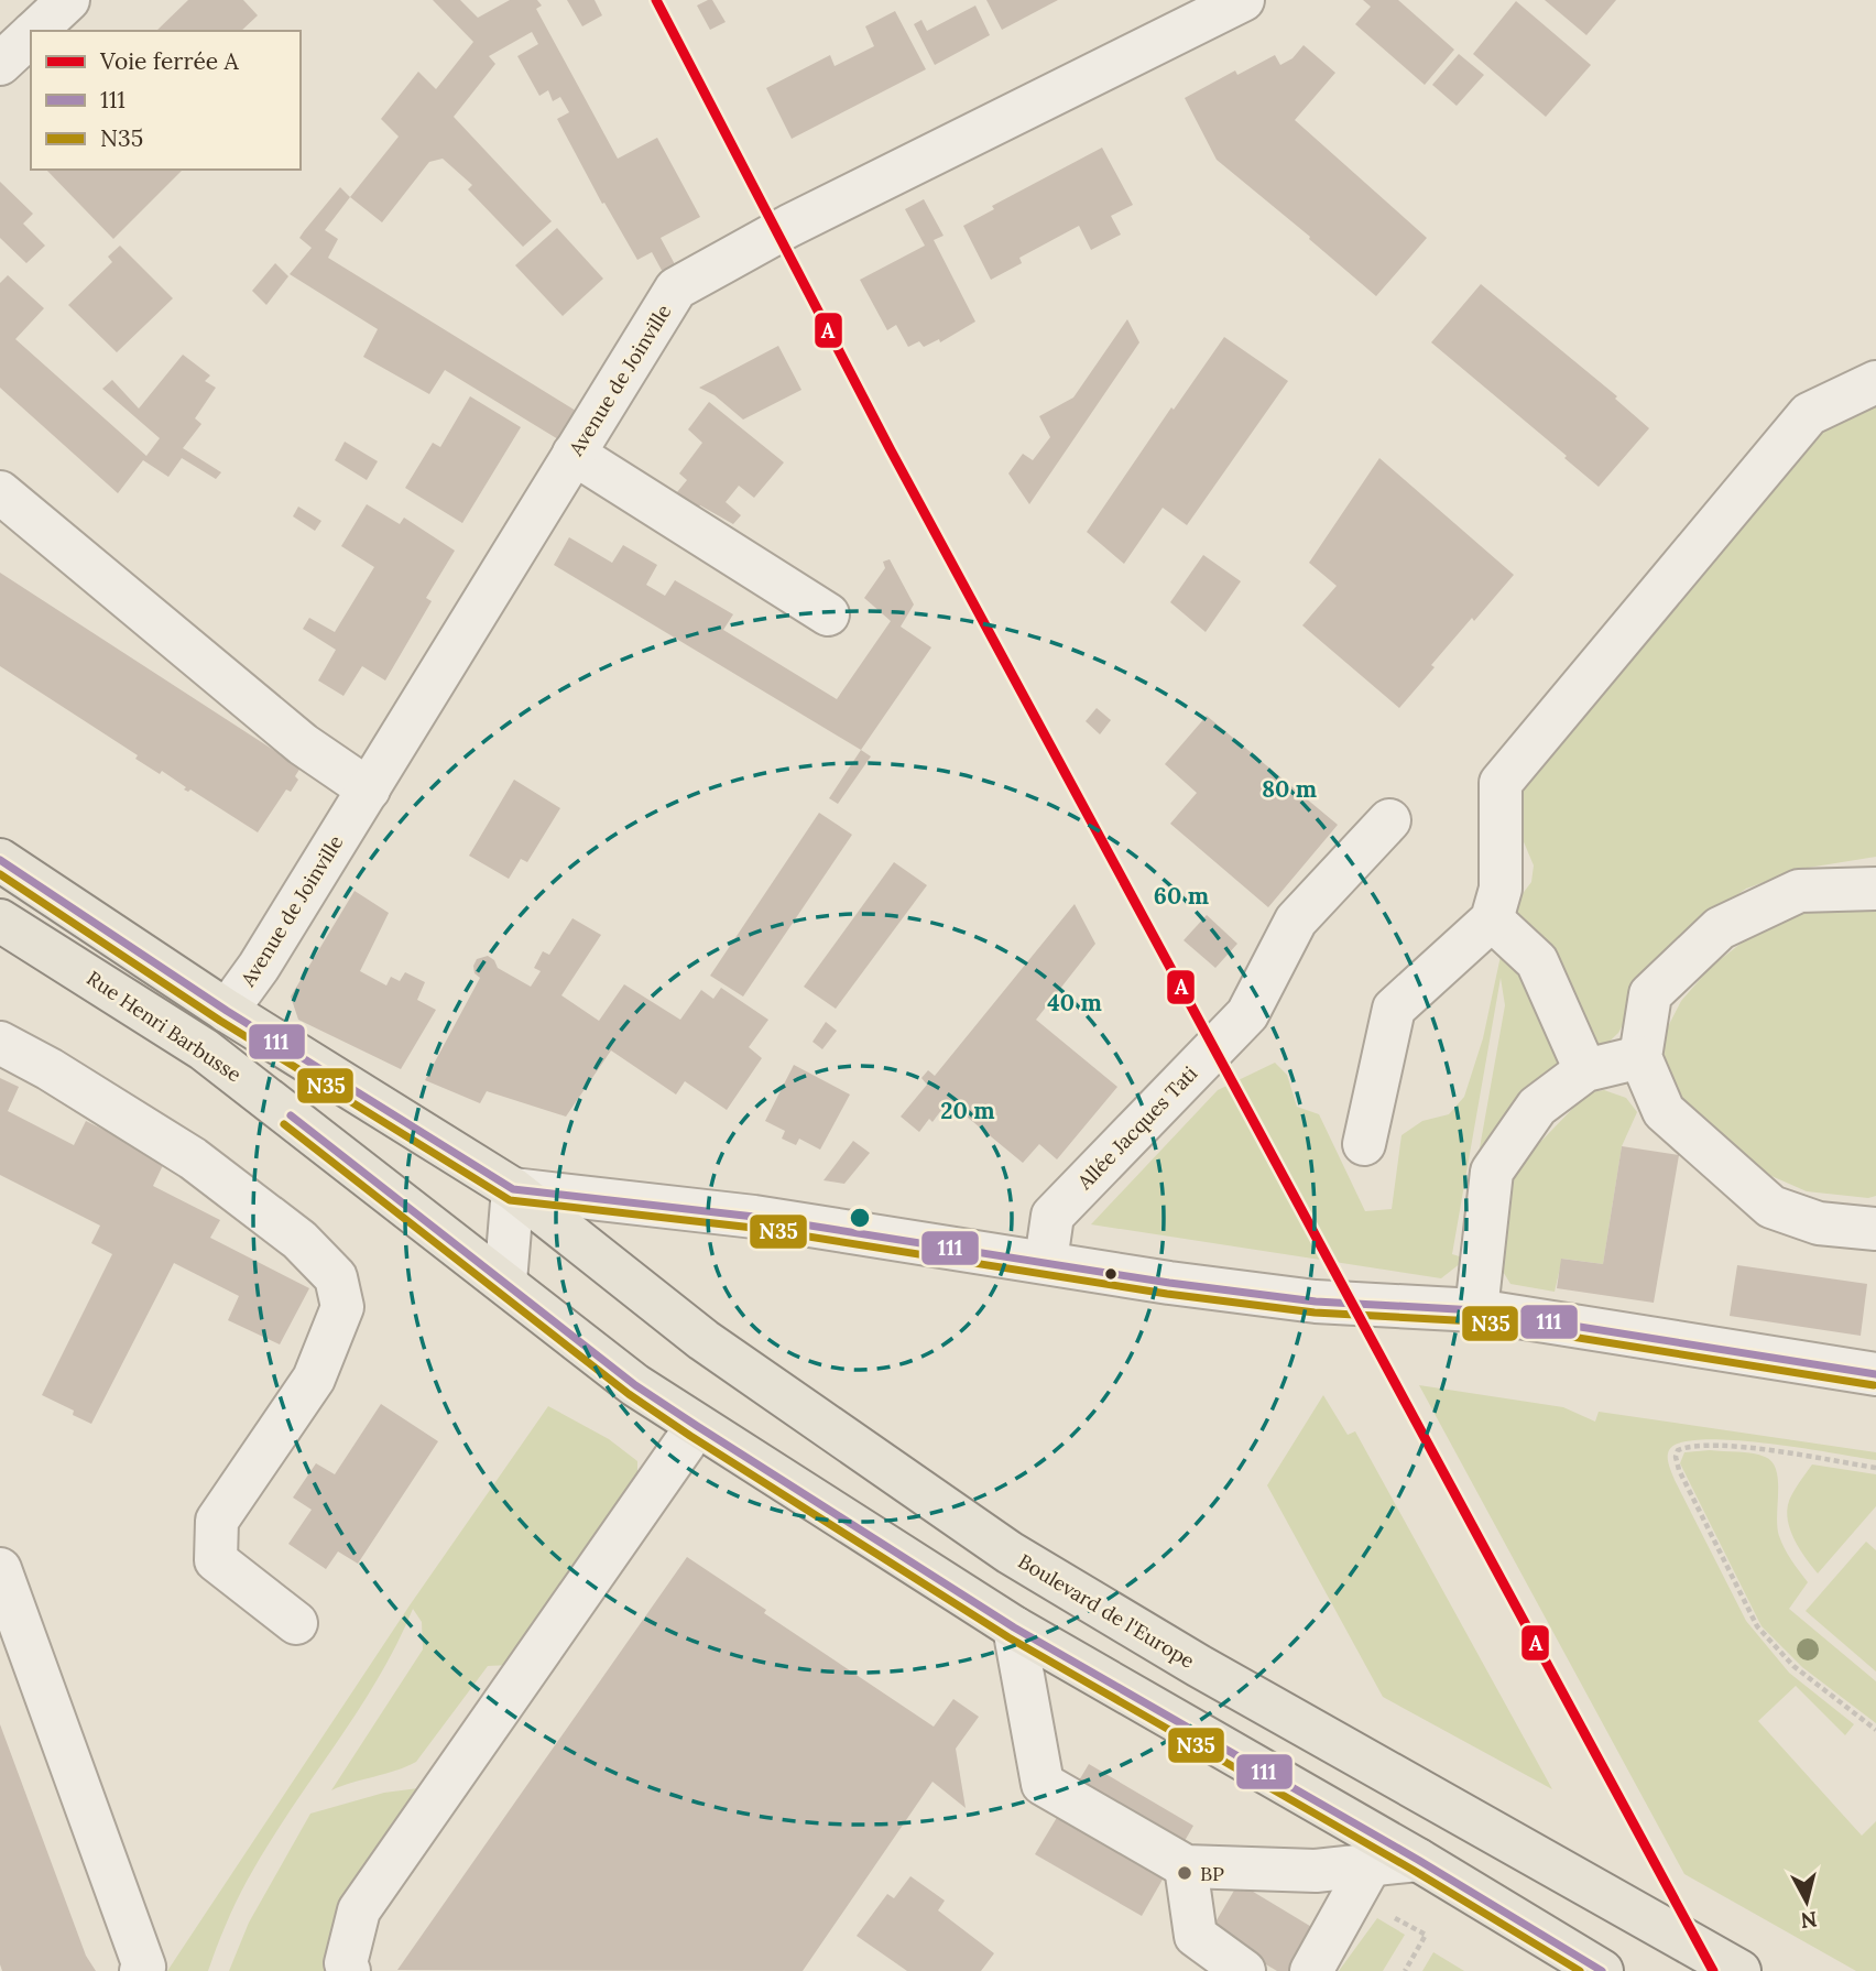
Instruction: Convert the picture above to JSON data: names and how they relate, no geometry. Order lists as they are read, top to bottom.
{
  "streets": {
    "main road": ["Rue Henri Barbusse", "Boulevard de l'Europe"],
    "street": ["Avenue de Joinville", "Allée Jacques Tati"]
  },
  "places": ["BP"],
  "lines": ["rail line A", "transit line 111", "transit line N35"],
  "legend": ["Voie ferrée A", "111", "N35"],
  "north": "bottom",
  "rings": [
    "80 m",
    "60 m",
    "40 m",
    "20 m"
  ]
}
